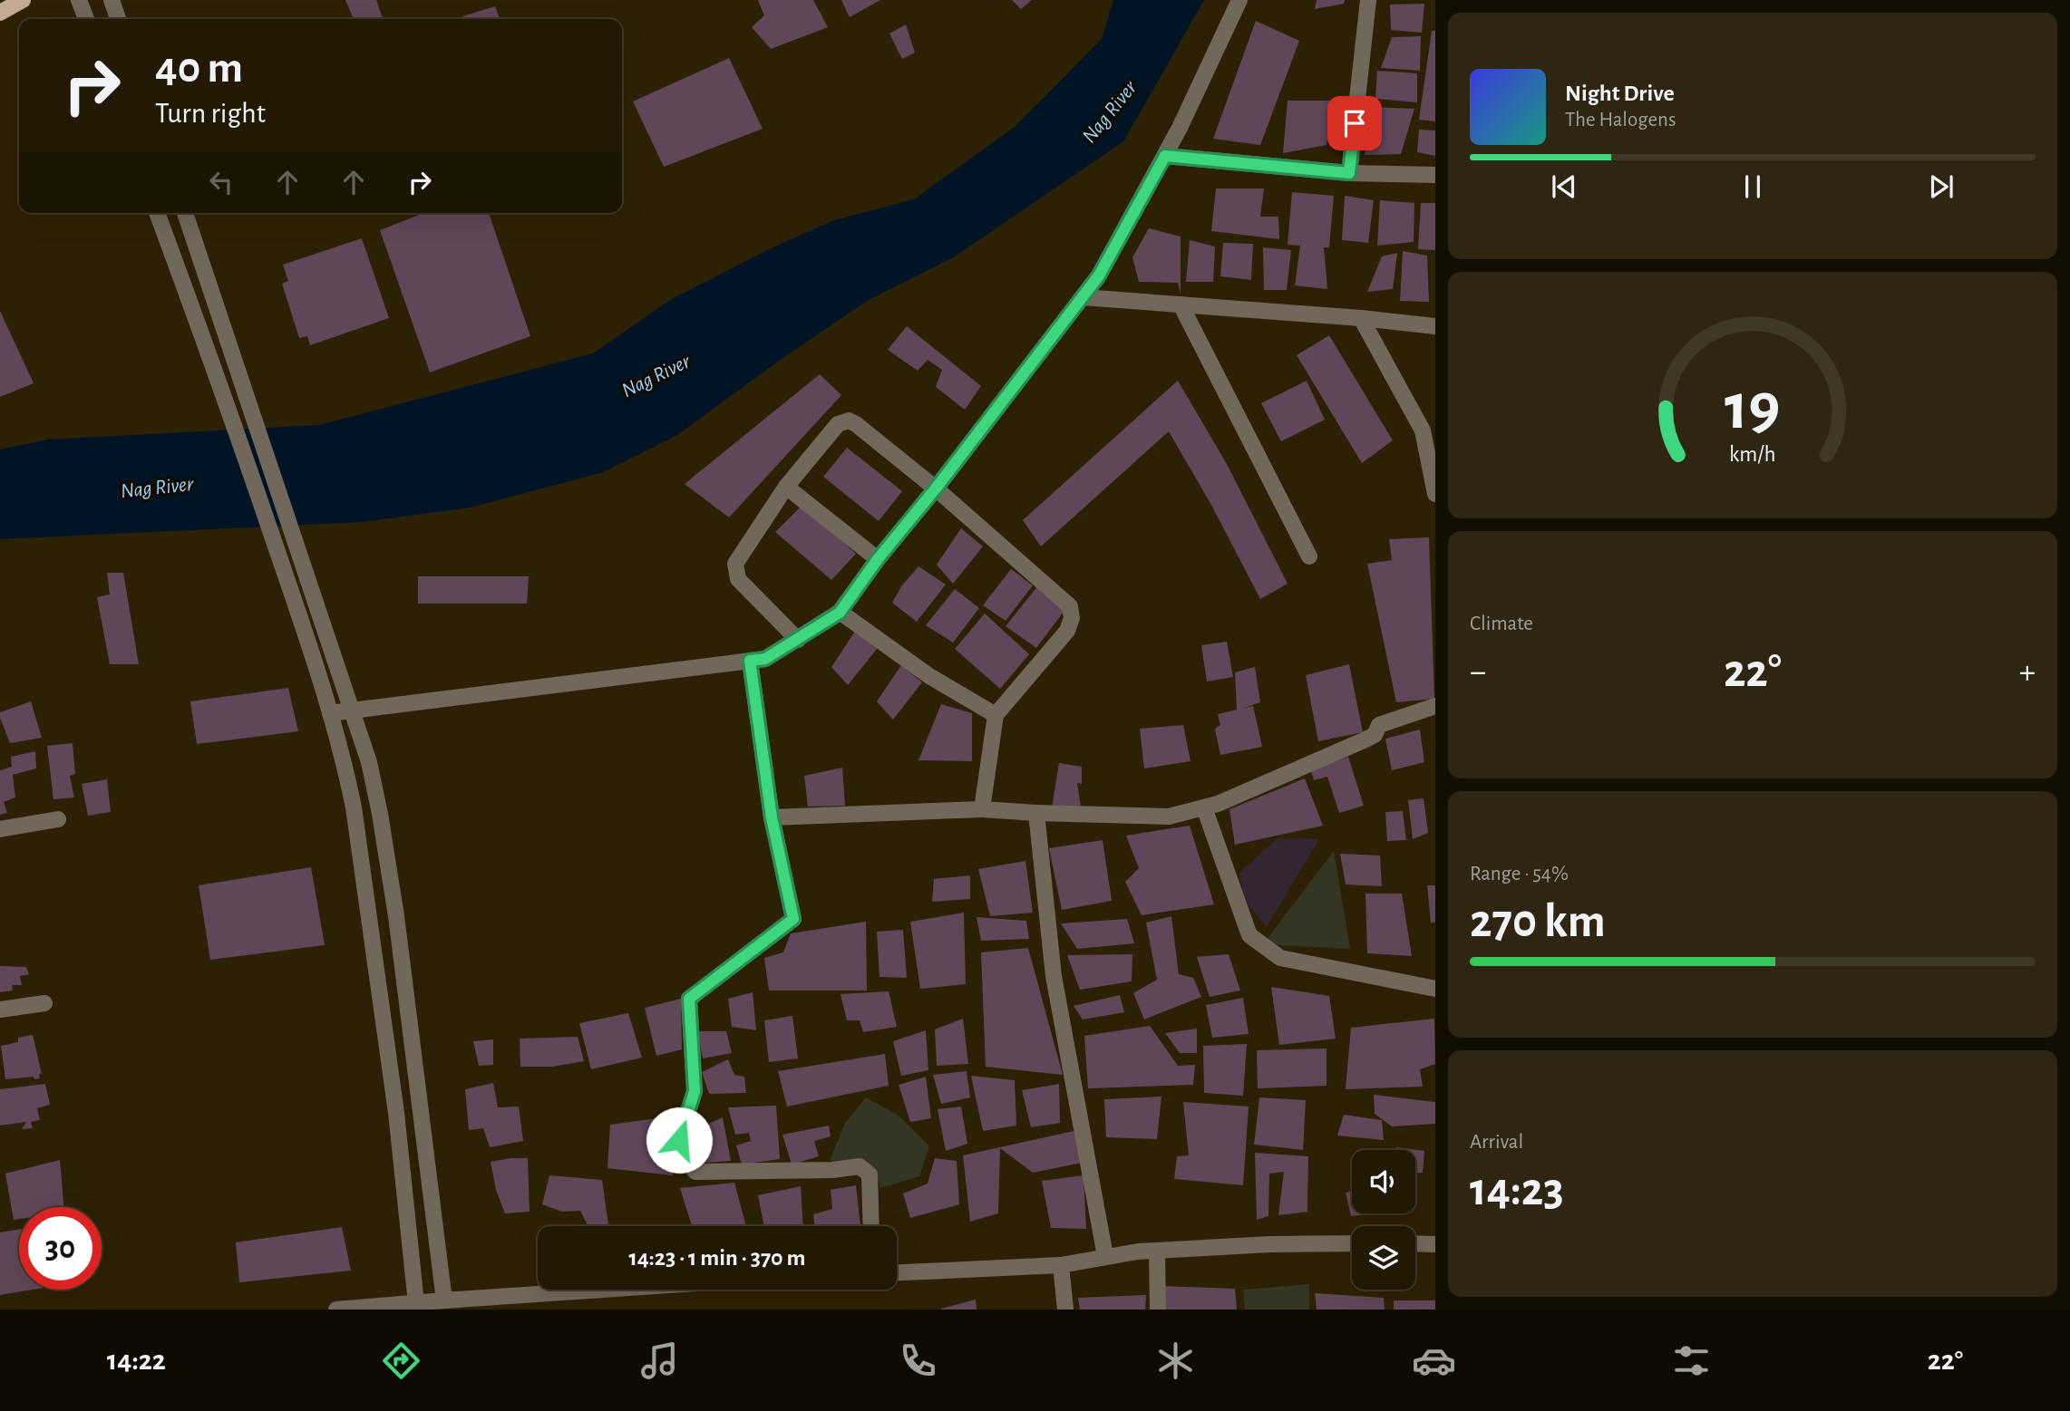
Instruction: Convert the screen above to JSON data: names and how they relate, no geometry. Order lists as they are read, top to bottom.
{
  "water": ["Nag River"],
  "page": {
    "turn": ["40 m", "Turn right"],
    "song": ["Night Drive", "The Halogens"],
    "tile": [
      "Climate",
      ["Range · 54%", "270 km"],
      ["Arrival", "14:23"]
    ],
    "heat": ["−", "22°", "+"],
    "limit": "30",
    "trip": "14:23 · 1 min · 370 m",
    "tabs": ["14:22", "22°"],
    "gauge": ["19", "km/h"]
  }
}
